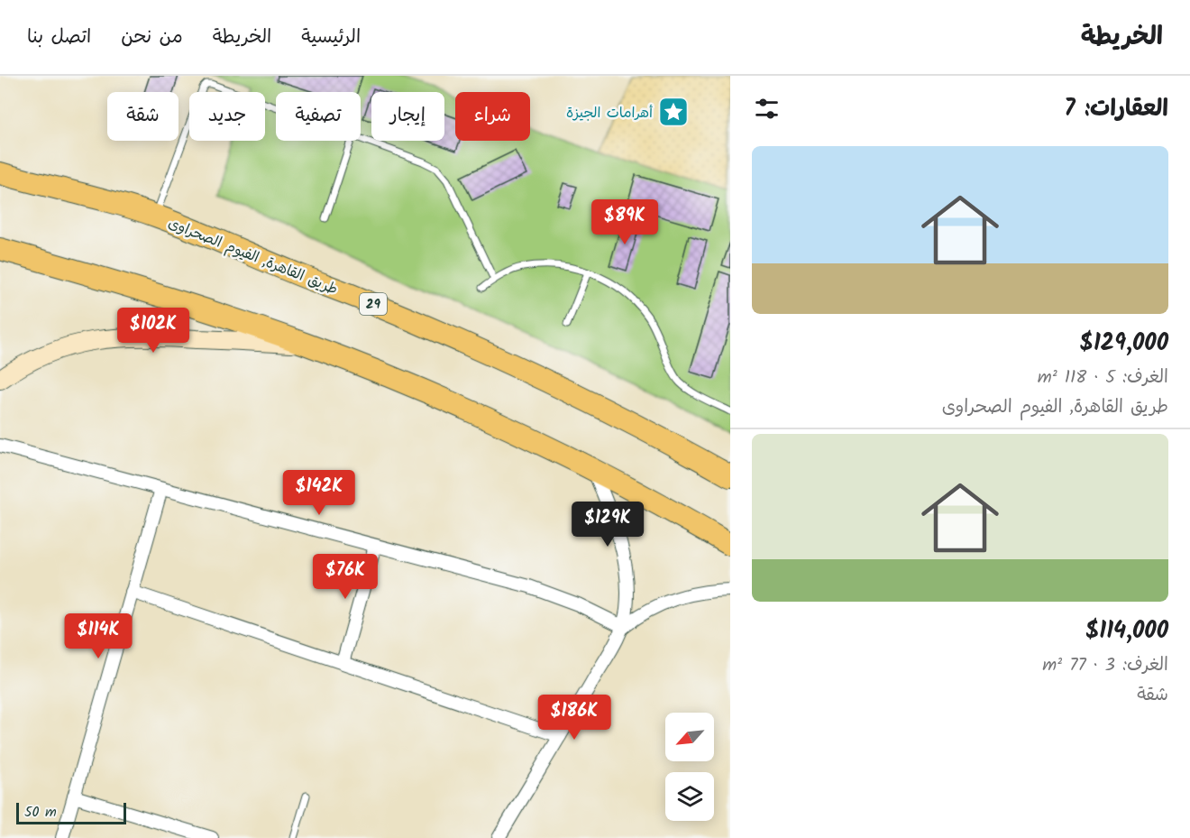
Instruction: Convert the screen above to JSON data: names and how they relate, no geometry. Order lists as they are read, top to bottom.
{
  "streets": {
    "highway": ["طريق القاهرة, الفيوم الصحراوى", "29"]
  },
  "places": {
    "place": ["أهرامات الجيزة"]
  },
  "scale_bar": "50 m",
  "north": "bottom left",
  "page": {
    "header": "الخريطة",
    "nav": [
      "الرئيسية",
      "الخريطة",
      "من نحن",
      "اتصل بنا"
    ],
    "heading": "العقارات: 7",
    "chip": [
      "شراء",
      "إيجار",
      "تصفية",
      "جديد",
      "شقة"
    ],
    "list": [
      {
        "name": "$129,000",
        "note": "الغرف: 5 · 118 m² · طريق القاهرة, الفيوم الصحراوى"
      },
      {
        "name": "$114,000",
        "note": "الغرف: 3 · 77 m² · شقة"
      }
    ],
    "price": [
      "$89K",
      "$102K",
      "$142K",
      "$129K",
      "$76K",
      "$114K",
      "$186K"
    ],
    "scale": "50 m"
  }
}
